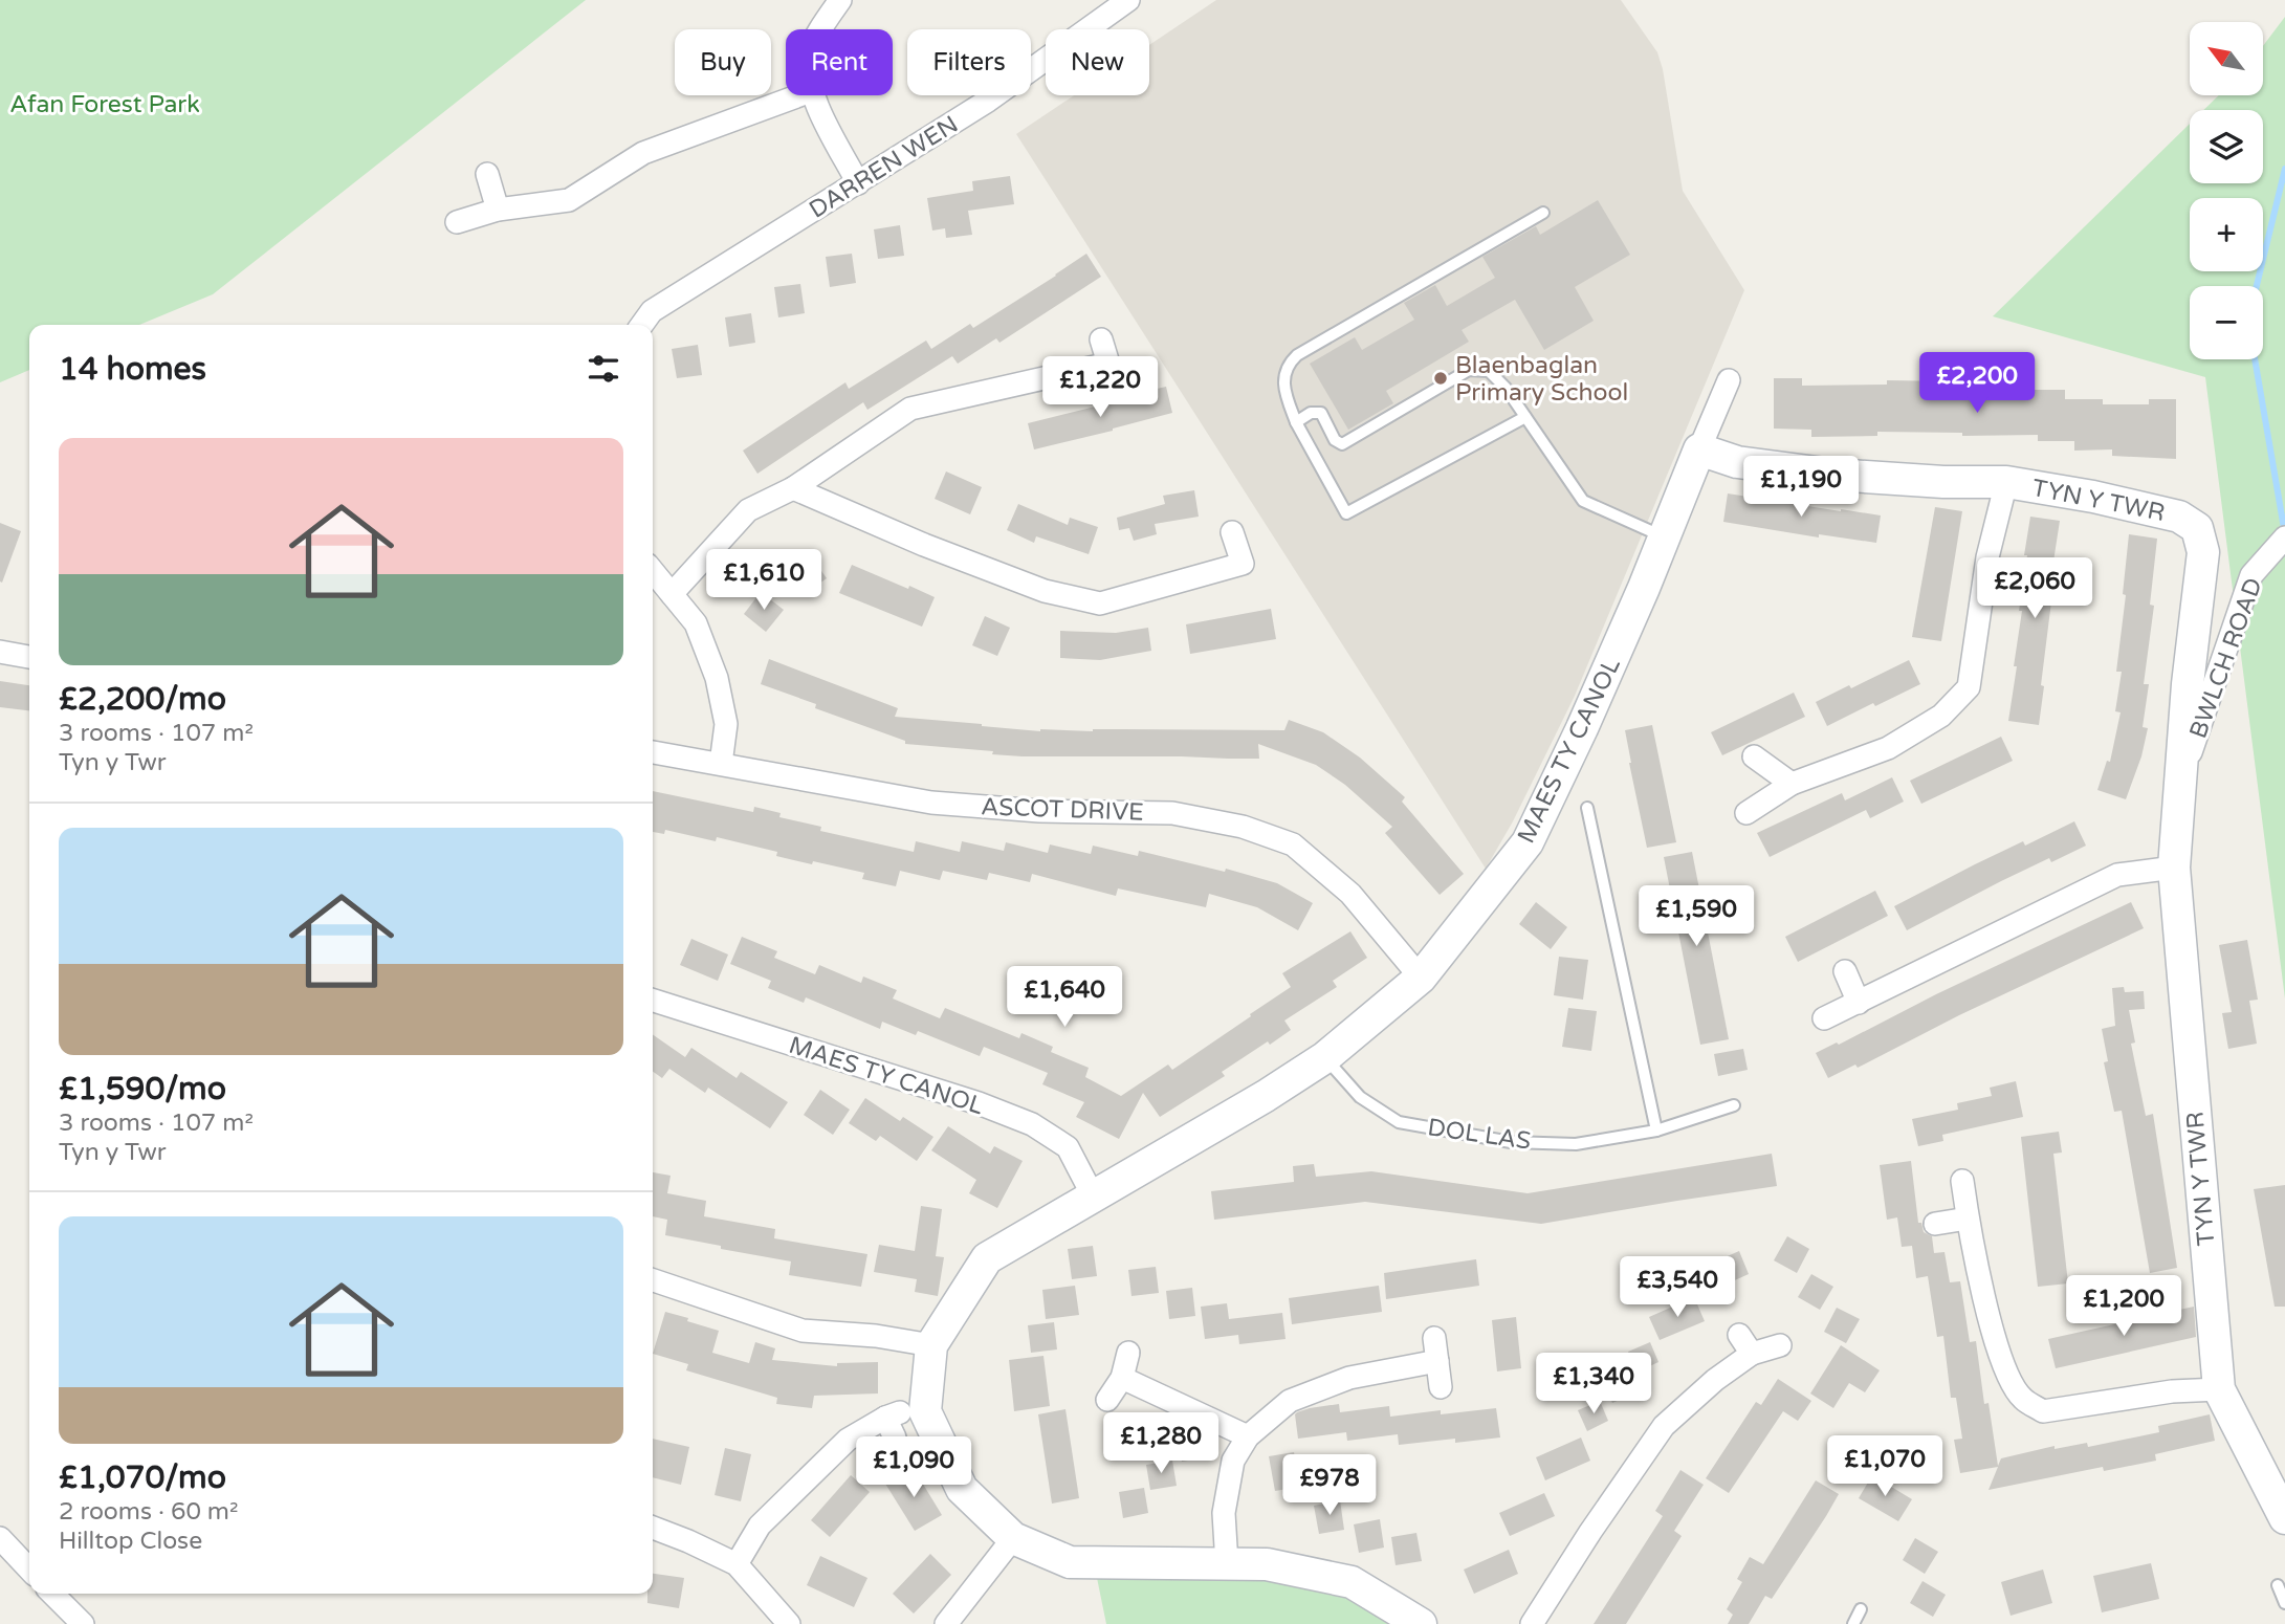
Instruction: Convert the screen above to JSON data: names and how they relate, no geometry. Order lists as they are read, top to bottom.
{
  "streets": {
    "street": [
      "DARREN WEN",
      "TYN Y TWR",
      "BWLCH ROAD",
      "MAES TY CANOL",
      "ASCOT DRIVE"
    ],
    "lane": ["DOL LAS"]
  },
  "crossings": [
    ["TYN Y TWR", "BWLCH ROAD"],
    ["TYN Y TWR", "MAES TY CANOL"],
    ["MAES TY CANOL", "ASCOT DRIVE"],
    ["MAES TY CANOL", "DOL LAS"]
  ],
  "parks": ["Afan Forest Park"],
  "places": ["Blaenbaglan Primary School"],
  "north": "top left",
  "page": {
    "map_buttons": ["+", "−"],
    "chip": [
      "Buy",
      "Rent",
      "Filters",
      "New"
    ],
    "heading": "14 homes",
    "price": [
      "£2,200",
      "£1,220",
      "£1,190",
      "£1,610",
      "£2,060",
      "£1,590",
      "£1,640",
      "£3,540",
      "£1,200",
      "£1,340",
      "£1,280",
      "£1,070",
      "£1,090",
      "£978"
    ],
    "list": [
      {
        "name": "£2,200/mo",
        "note": "3 rooms · 107 m² · Tyn y Twr"
      },
      {
        "name": "£1,590/mo",
        "note": "3 rooms · 107 m² · Tyn y Twr"
      },
      {
        "name": "£1,070/mo",
        "note": "2 rooms · 60 m² · Hilltop Close"
      }
    ]
  }
}
